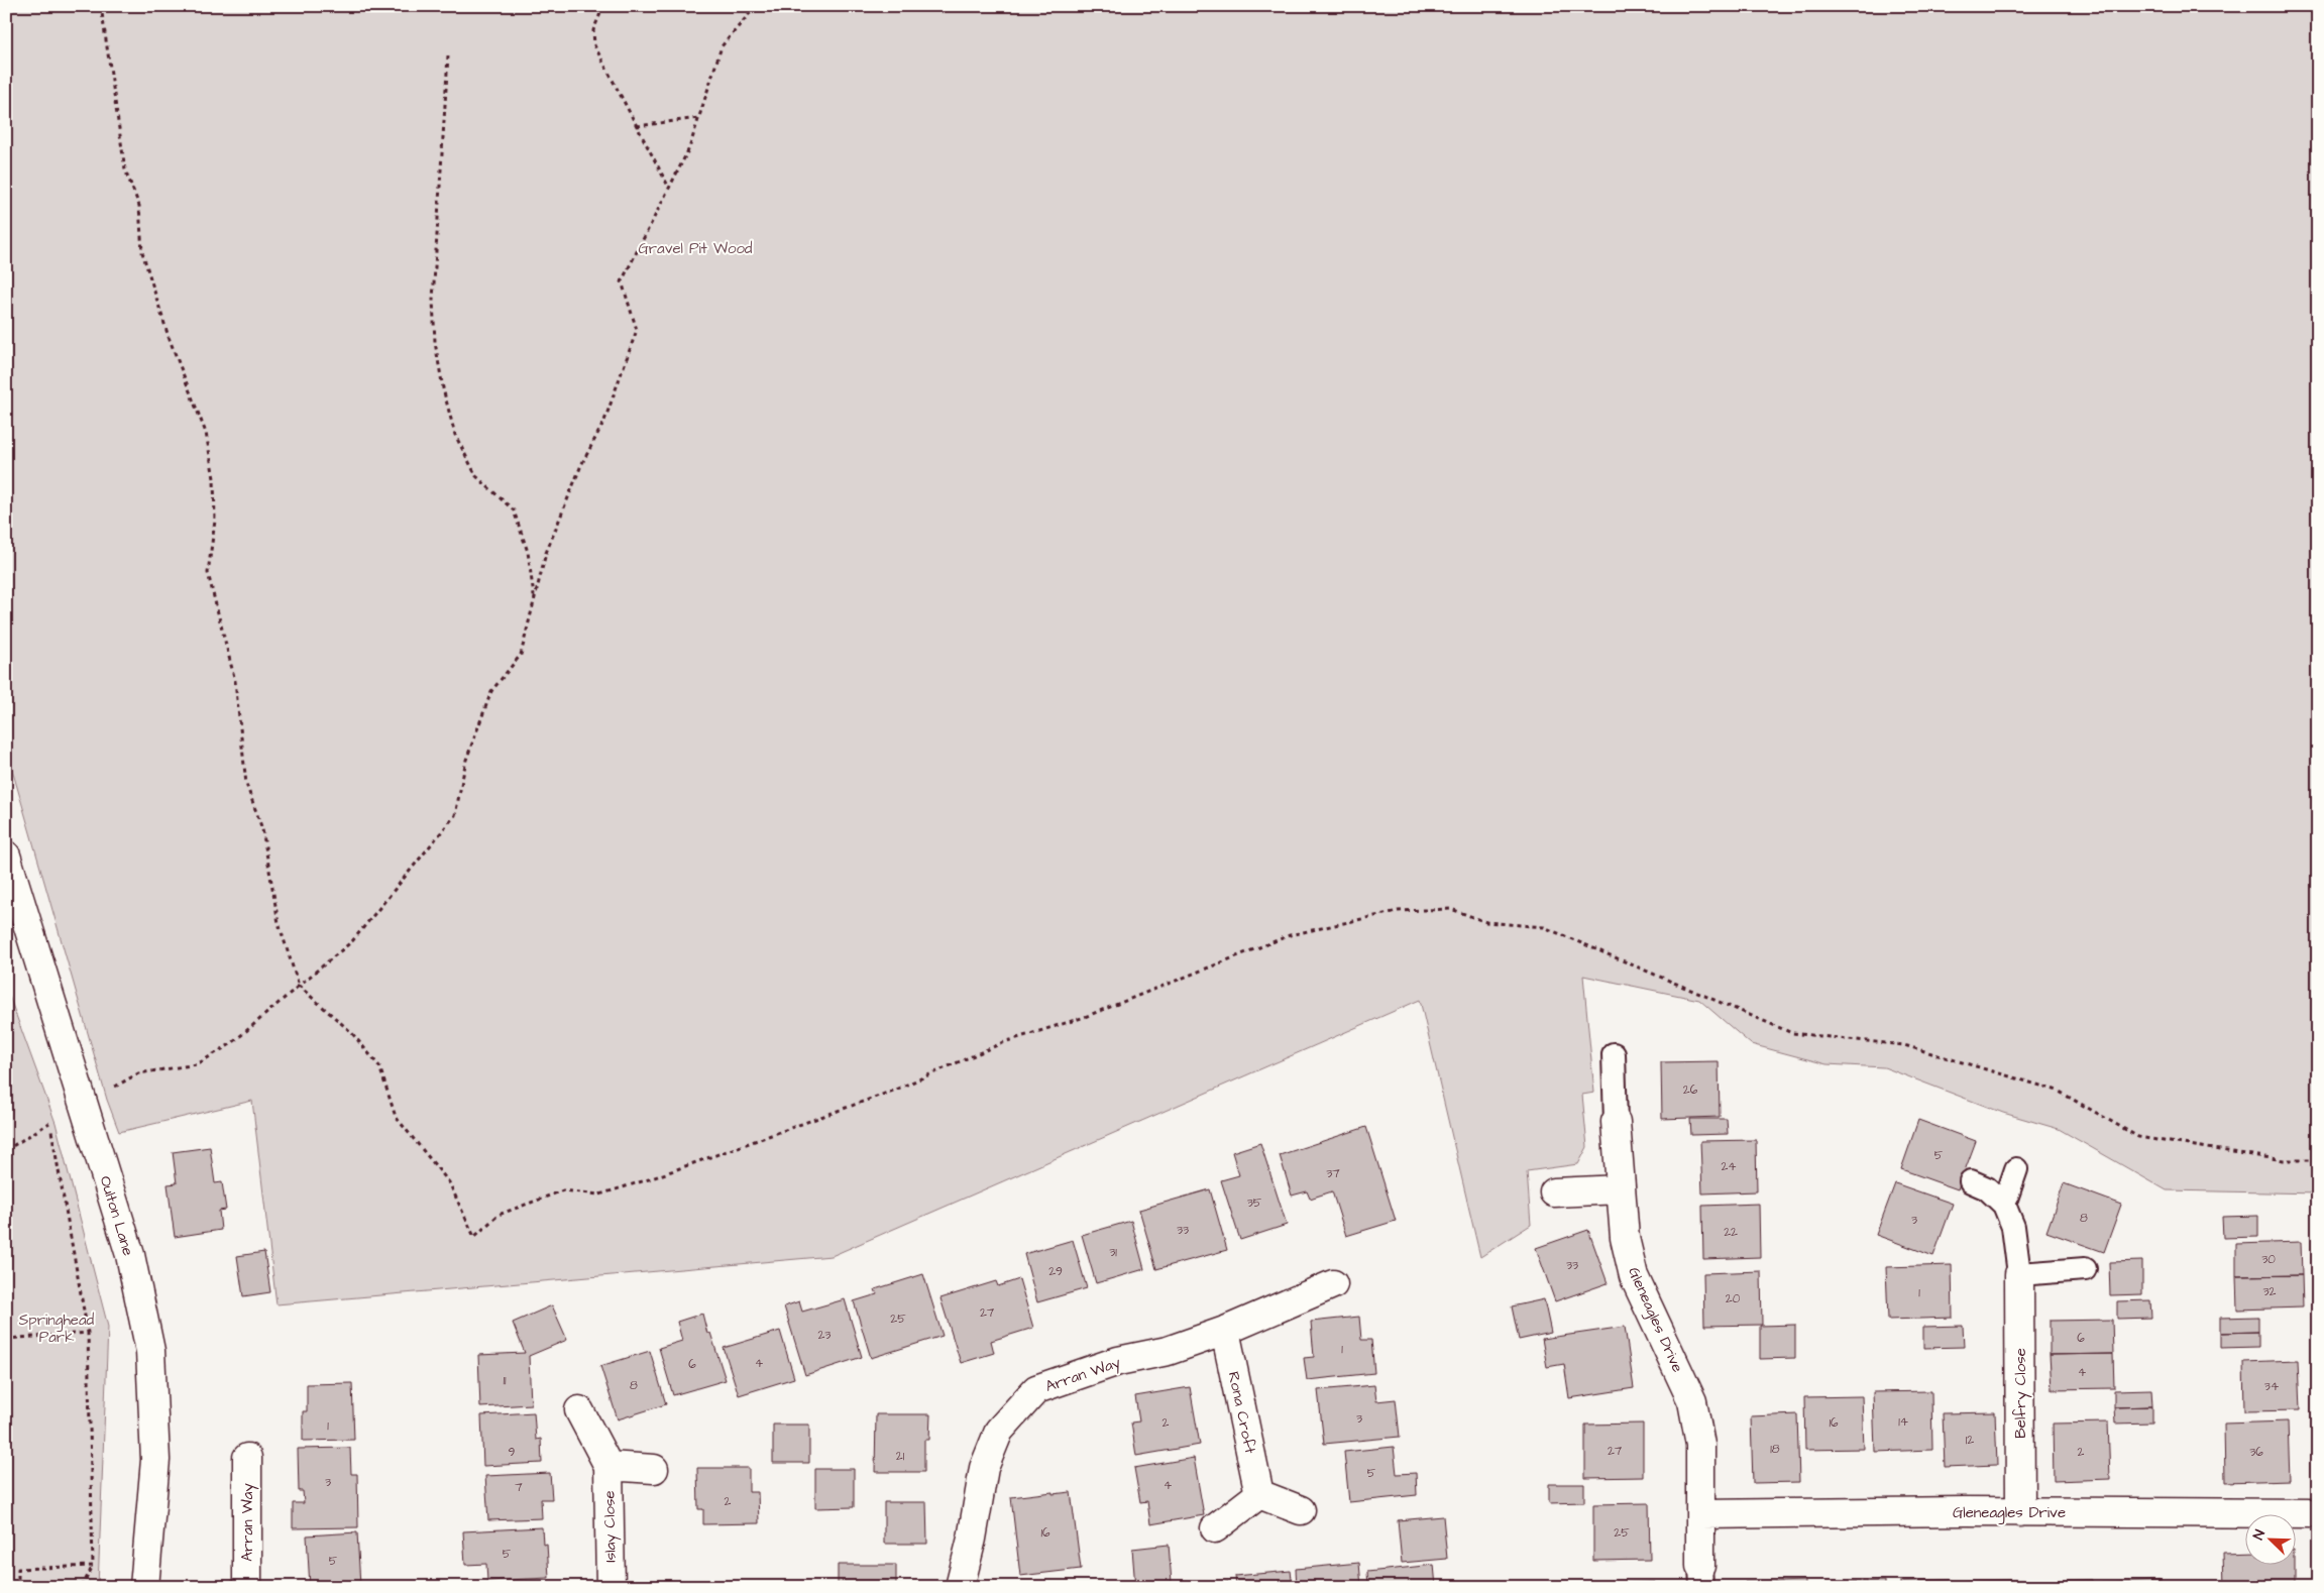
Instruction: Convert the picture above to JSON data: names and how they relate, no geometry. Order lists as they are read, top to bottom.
{
  "streets": {
    "street": [
      "Oulton Lane",
      "Gleneagles Drive",
      "Arran Way",
      "Belfry Close",
      "Rona Croft",
      "Islay Close"
    ]
  },
  "crossings": [
    ["Gleneagles Drive", "Belfry Close"],
    ["Arran Way", "Rona Croft"]
  ],
  "parks": ["Gravel Pit Wood", "Springhead Park"],
  "house_numbers": [
    "26",
    "5",
    "24",
    "37",
    "35",
    "8",
    "3",
    "33",
    "22",
    "31",
    "30",
    "33",
    "29",
    "32",
    "1",
    "20",
    "27",
    "25",
    "23",
    "6",
    "1",
    "4",
    "6",
    "4",
    "11",
    "8",
    "34",
    "3",
    "14",
    "2",
    "16",
    "1",
    "12",
    "18",
    "27",
    "9",
    "2",
    "36",
    "21",
    "5",
    "3",
    "4",
    "7",
    "2",
    "16",
    "25",
    "5",
    "5"
  ],
  "north": "top left"
}
